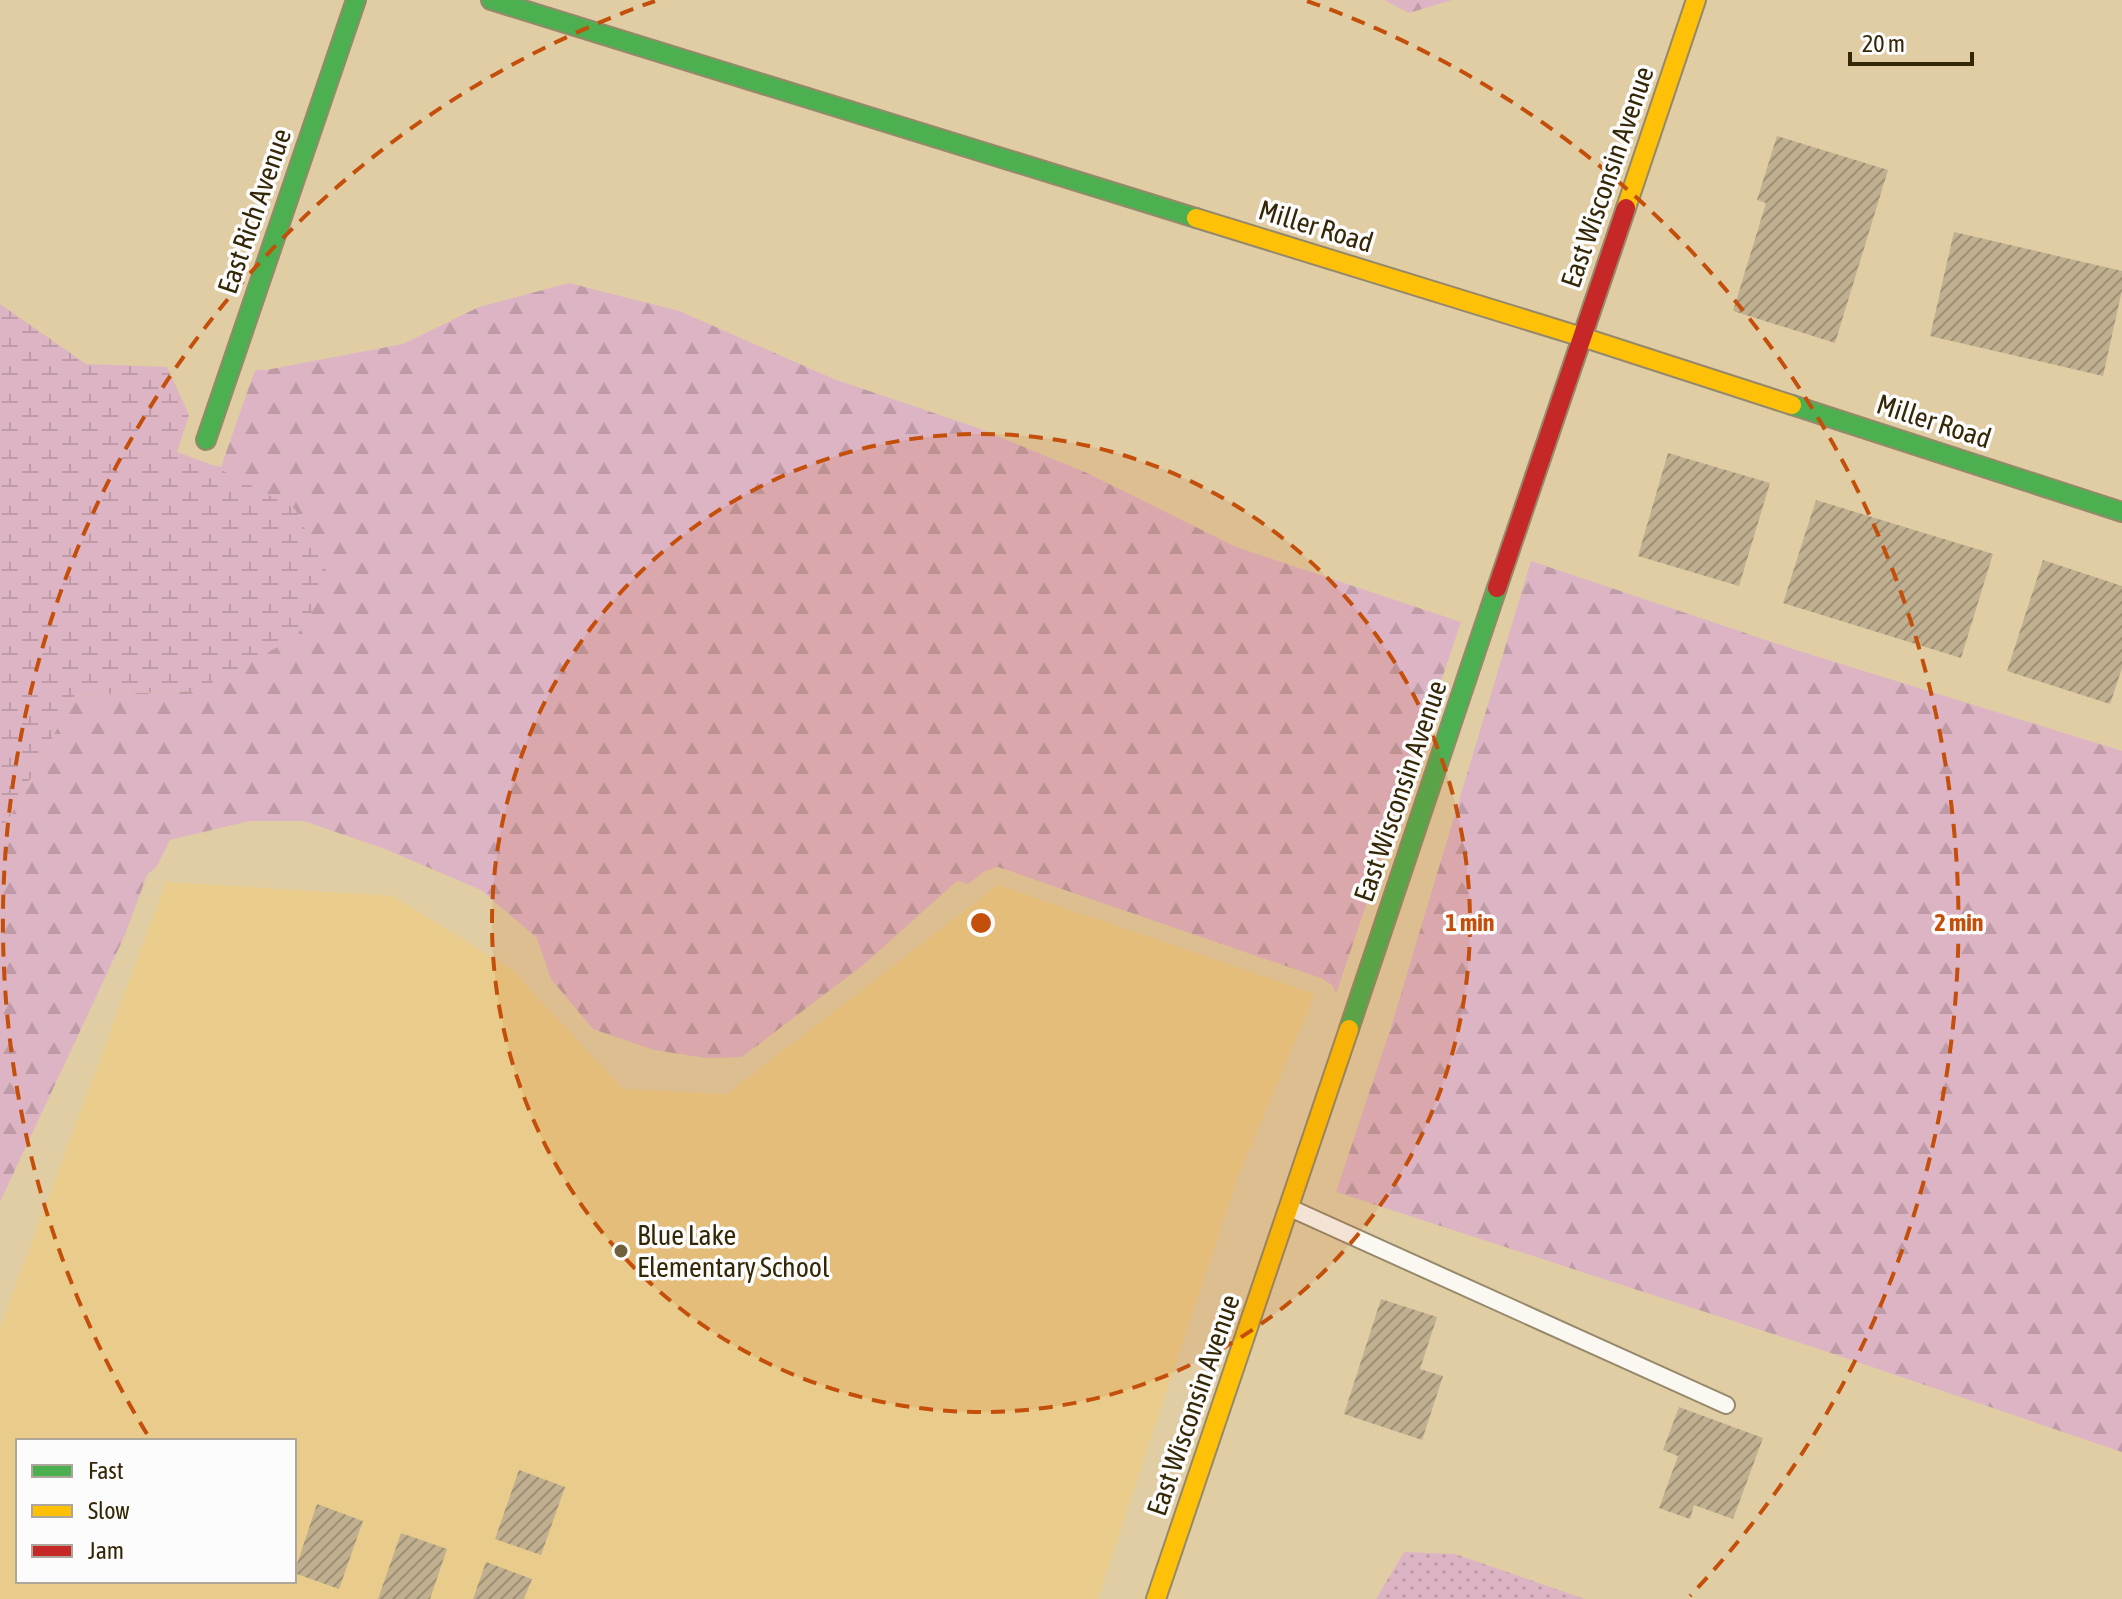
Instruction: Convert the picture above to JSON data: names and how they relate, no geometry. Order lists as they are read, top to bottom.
{
  "streets": {
    "street": ["East Wisconsin Avenue", "East Rich Avenue", "Miller Road"]
  },
  "crossings": [
    ["East Wisconsin Avenue", "Miller Road"]
  ],
  "places": ["Blue Lake Elementary School"],
  "legend": ["Fast", "Slow", "Jam"],
  "scale_bar": "20 m",
  "rings": ["1 min", "2 min"]
}
